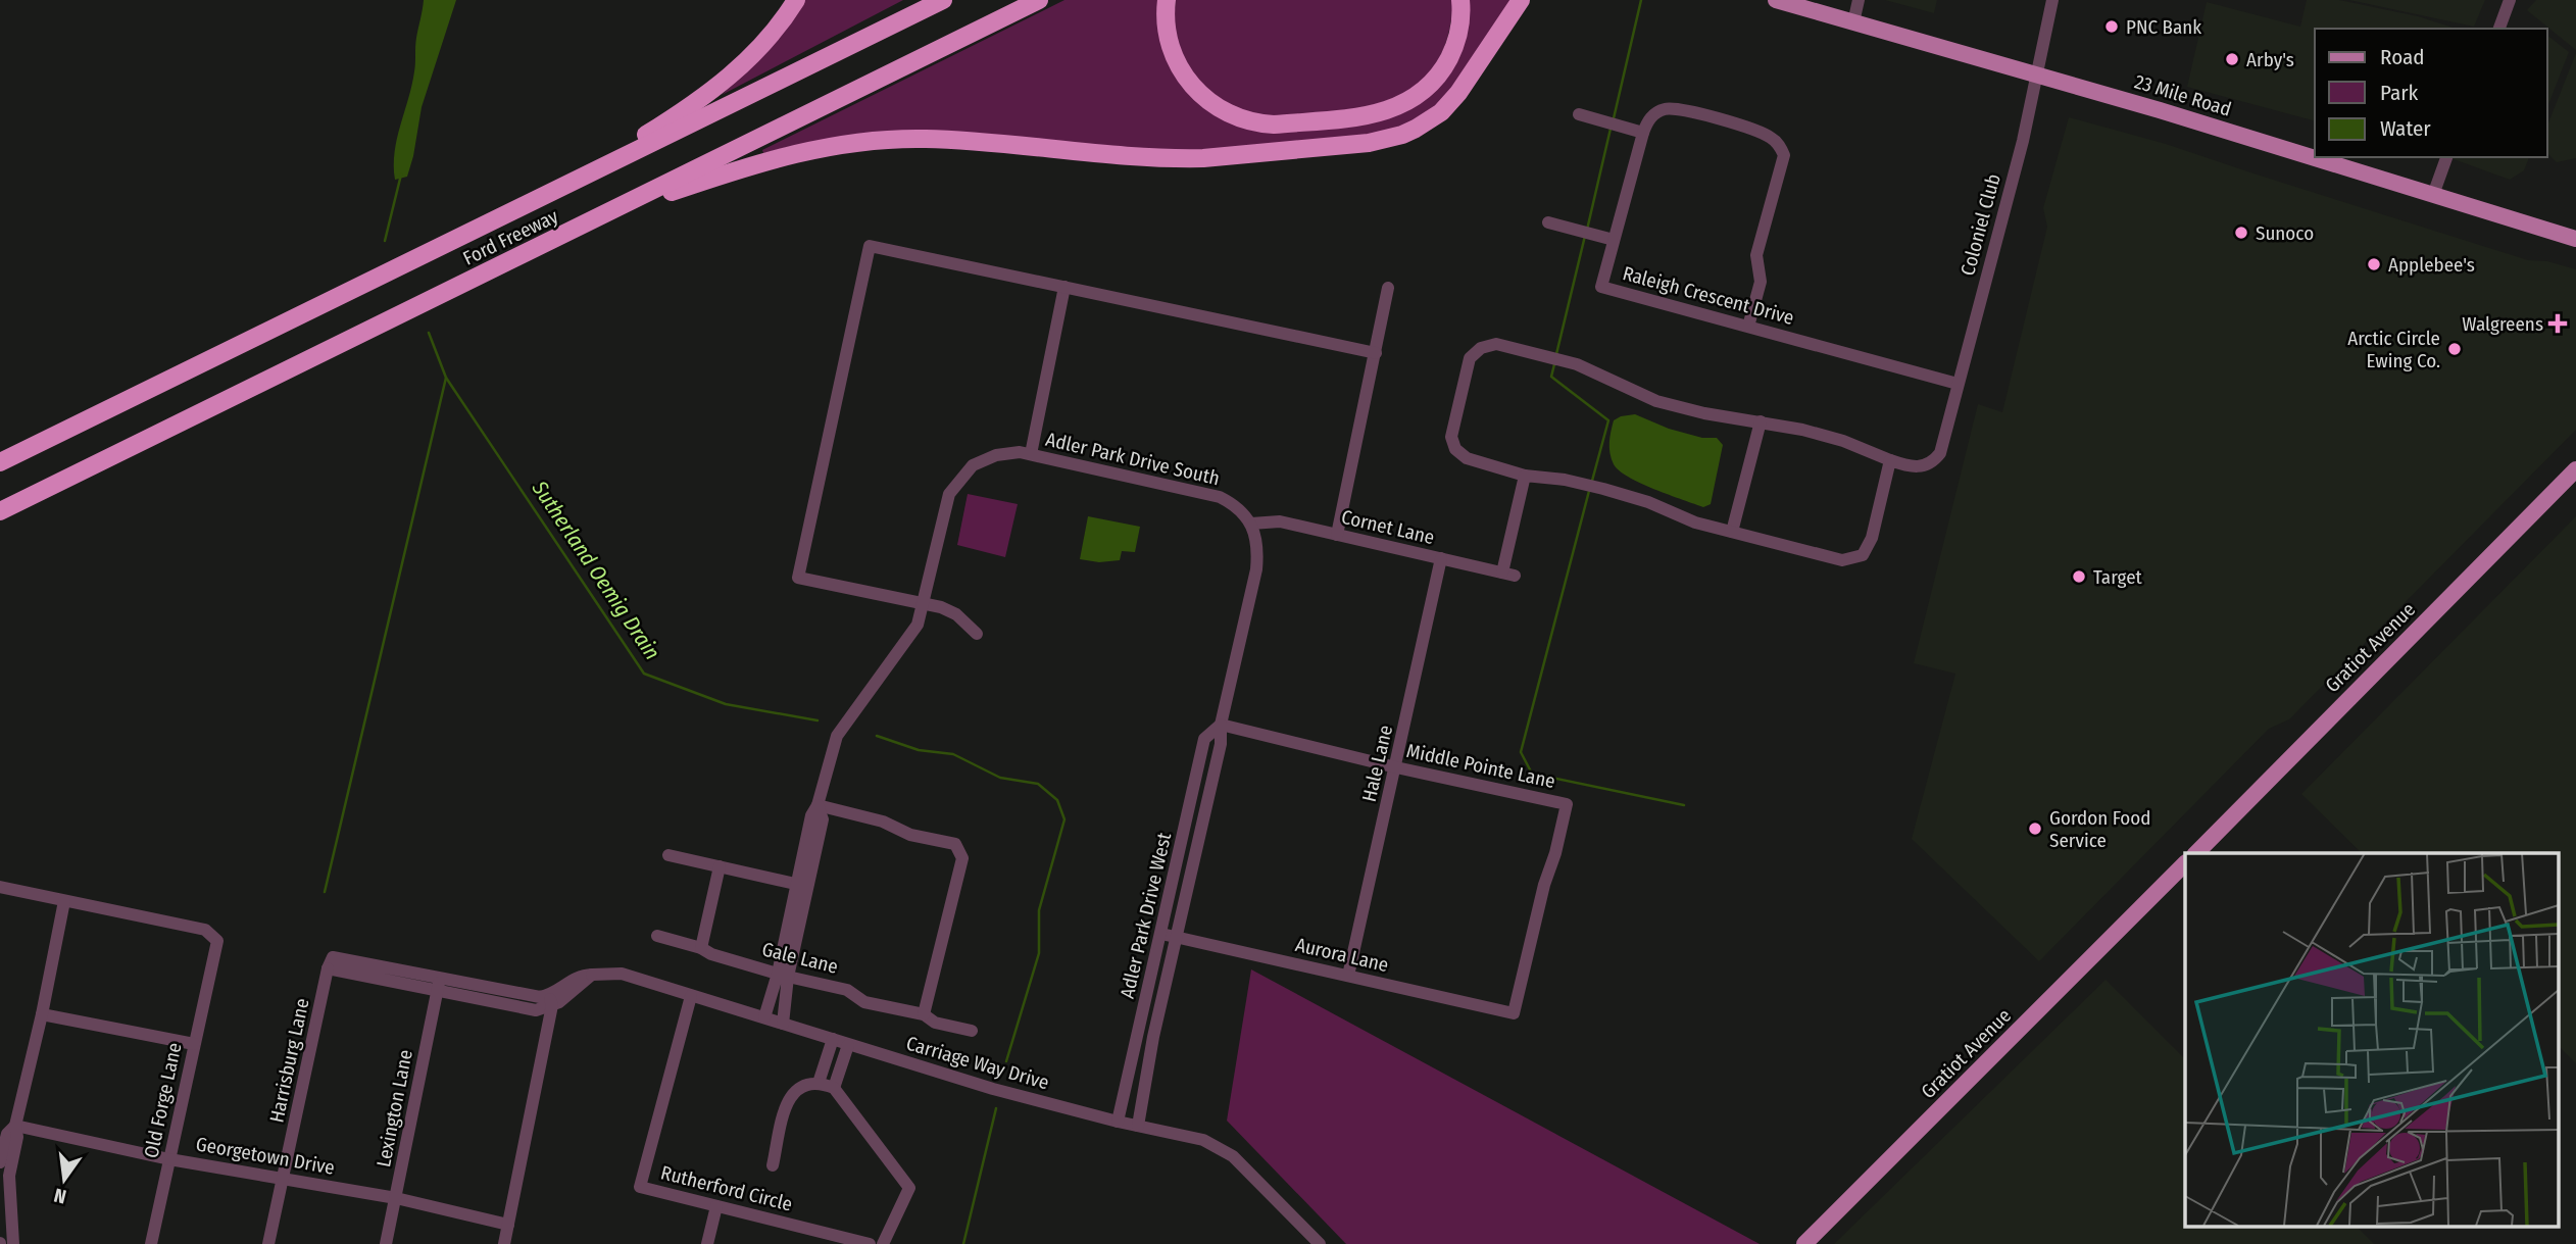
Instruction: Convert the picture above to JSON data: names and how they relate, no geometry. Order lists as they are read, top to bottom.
{
  "streets": {
    "highway": ["Ford Freeway"],
    "main road": ["23 Mile Road", "Gratiot Avenue"],
    "street": [
      "Coloniel Club",
      "Raleigh Crescent Drive",
      "Adler Park Drive South",
      "Cornet Lane",
      "Hale Lane",
      "Middle Pointe Lane",
      "Adler Park Drive West",
      "Aurora Lane",
      "Gale Lane",
      "Harrisburg Lane",
      "Carriage Way Drive",
      "Old Forge Lane",
      "Lexington Lane",
      "Georgetown Drive",
      "Rutherford Circle"
    ]
  },
  "crossings": [
    ["23 Mile Road", "Coloniel Club"],
    ["Coloniel Club", "Raleigh Crescent Drive"],
    ["Coloniel Club", "Cornet Lane"],
    ["Adler Park Drive South", "Cornet Lane"],
    ["Adler Park Drive South", "Adler Park Drive West"],
    ["Cornet Lane", "Hale Lane"],
    ["Cornet Lane", "Adler Park Drive West"],
    ["Hale Lane", "Middle Pointe Lane"],
    ["Hale Lane", "Aurora Lane"],
    ["Middle Pointe Lane", "Adler Park Drive West"],
    ["Middle Pointe Lane", "Aurora Lane"],
    ["Adler Park Drive West", "Aurora Lane"],
    ["Adler Park Drive West", "Carriage Way Drive"],
    ["Harrisburg Lane", "Lexington Lane"],
    ["Harrisburg Lane", "Georgetown Drive"],
    ["Carriage Way Drive", "Rutherford Circle"],
    ["Old Forge Lane", "Georgetown Drive"],
    ["Lexington Lane", "Georgetown Drive"]
  ],
  "water": ["Sutherland Oemig Drain"],
  "places": {
    "other": [
      "PNC Bank",
      "Arby's",
      "Sunoco",
      "Applebee's",
      "Arctic Circle Ewing Co.",
      "Target",
      "Gordon Food Service"
    ],
    "health": ["Walgreens"]
  },
  "legend": ["Road", "Park", "Water"],
  "north": "bottom"
}
